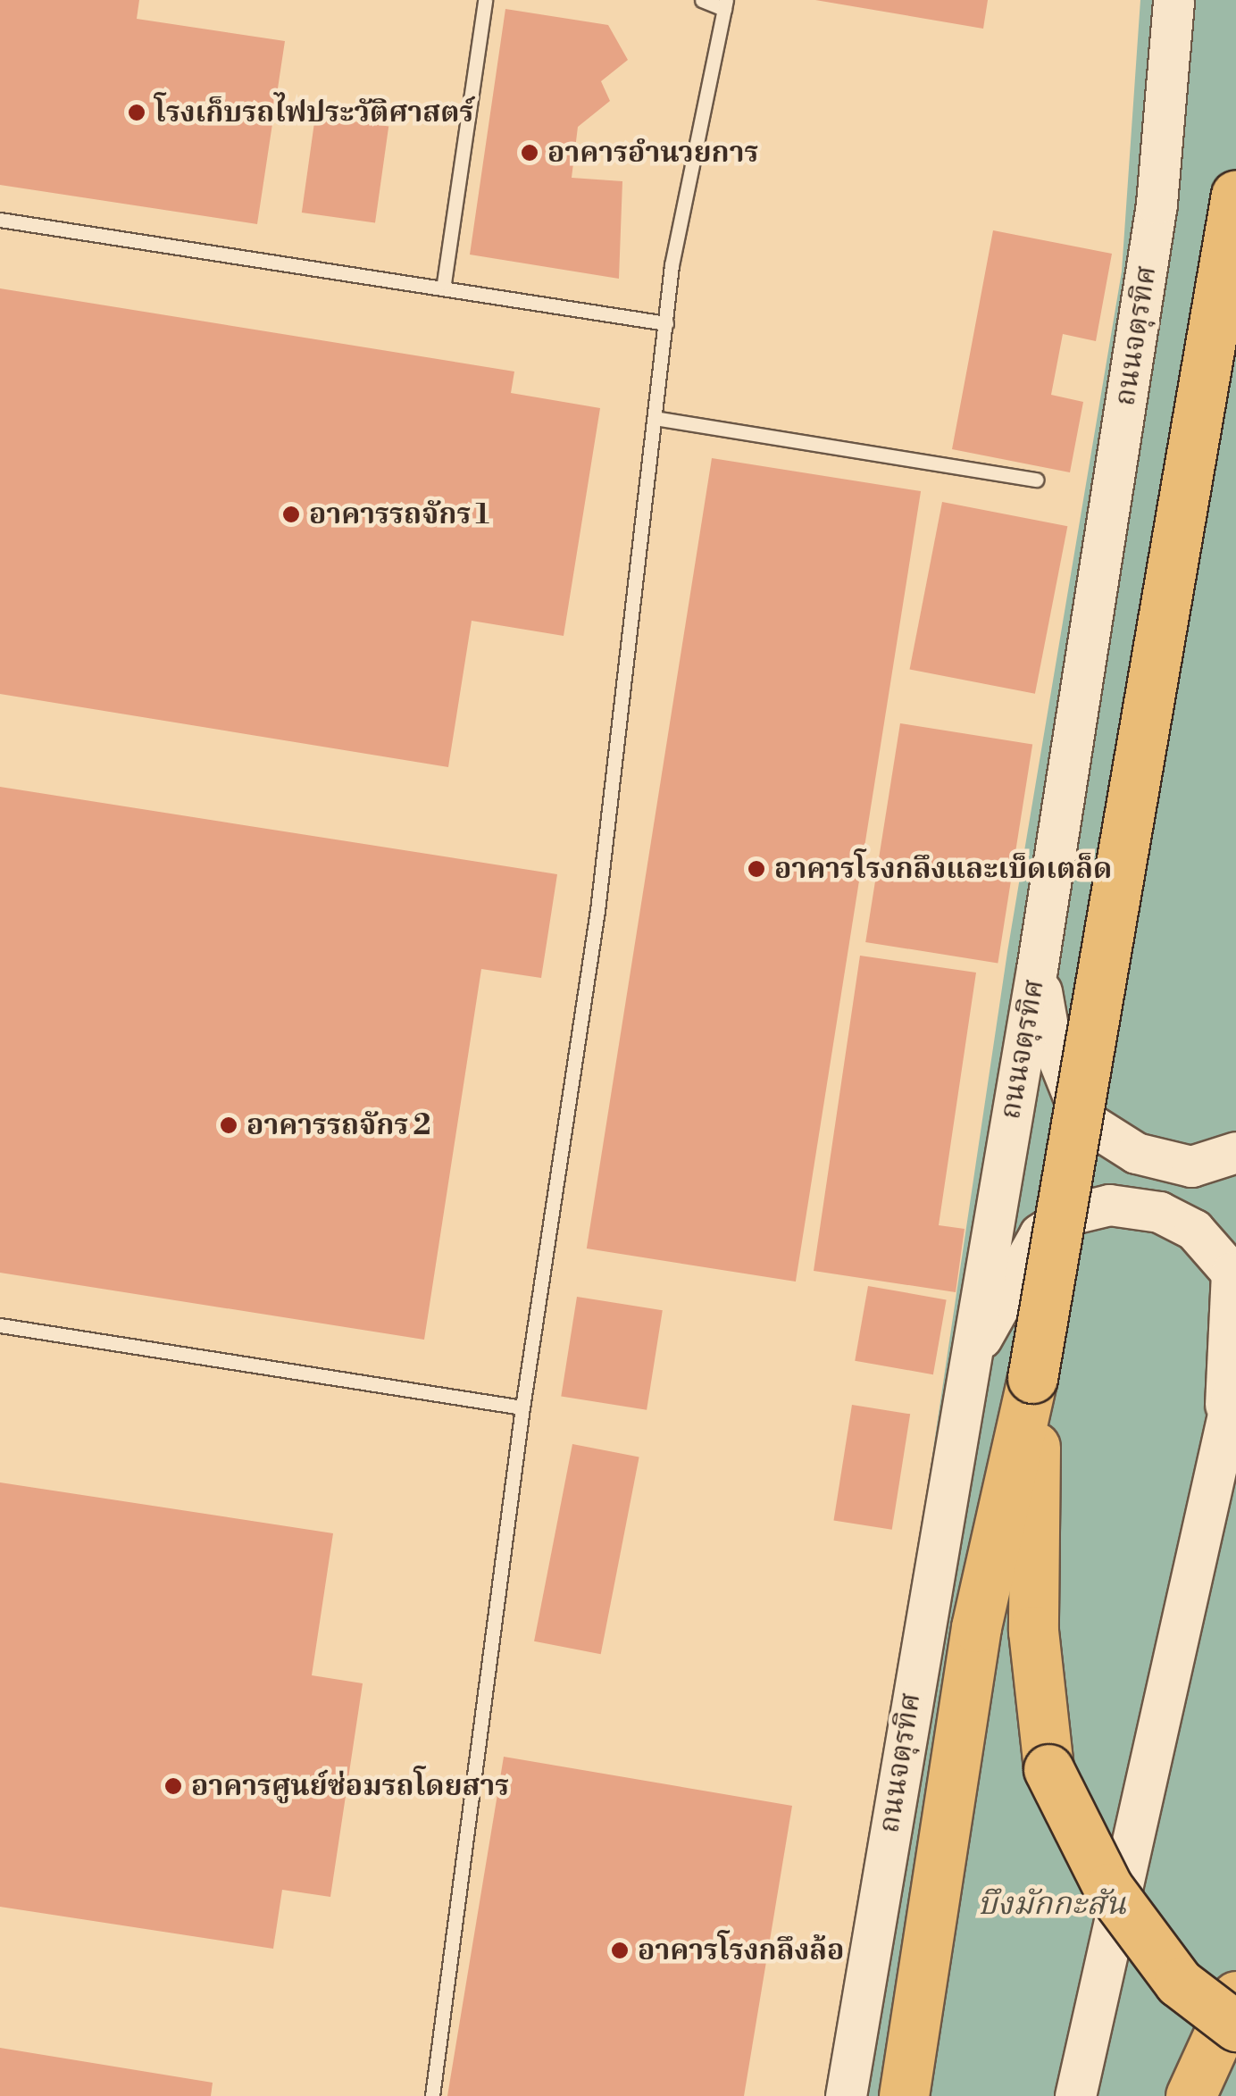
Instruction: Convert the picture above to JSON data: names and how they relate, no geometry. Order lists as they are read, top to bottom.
{
  "streets": {
    "main road": ["ถนนจตุรทิศ"]
  },
  "water": ["บึงมักกะสัน"],
  "places": [
    "โรงเก็บรถไฟประวัติศาสตร์",
    "อาคารอำนวยการ",
    "อาคารรถจักร 1",
    "อาคารโรงกลึงและเบ็ดเตล็ด",
    "อาคารรถจักร 2",
    "อาคารศูนย์ซ่อมรถโดยสาร",
    "อาคารโรงกลึงล้อ"
  ]
}
